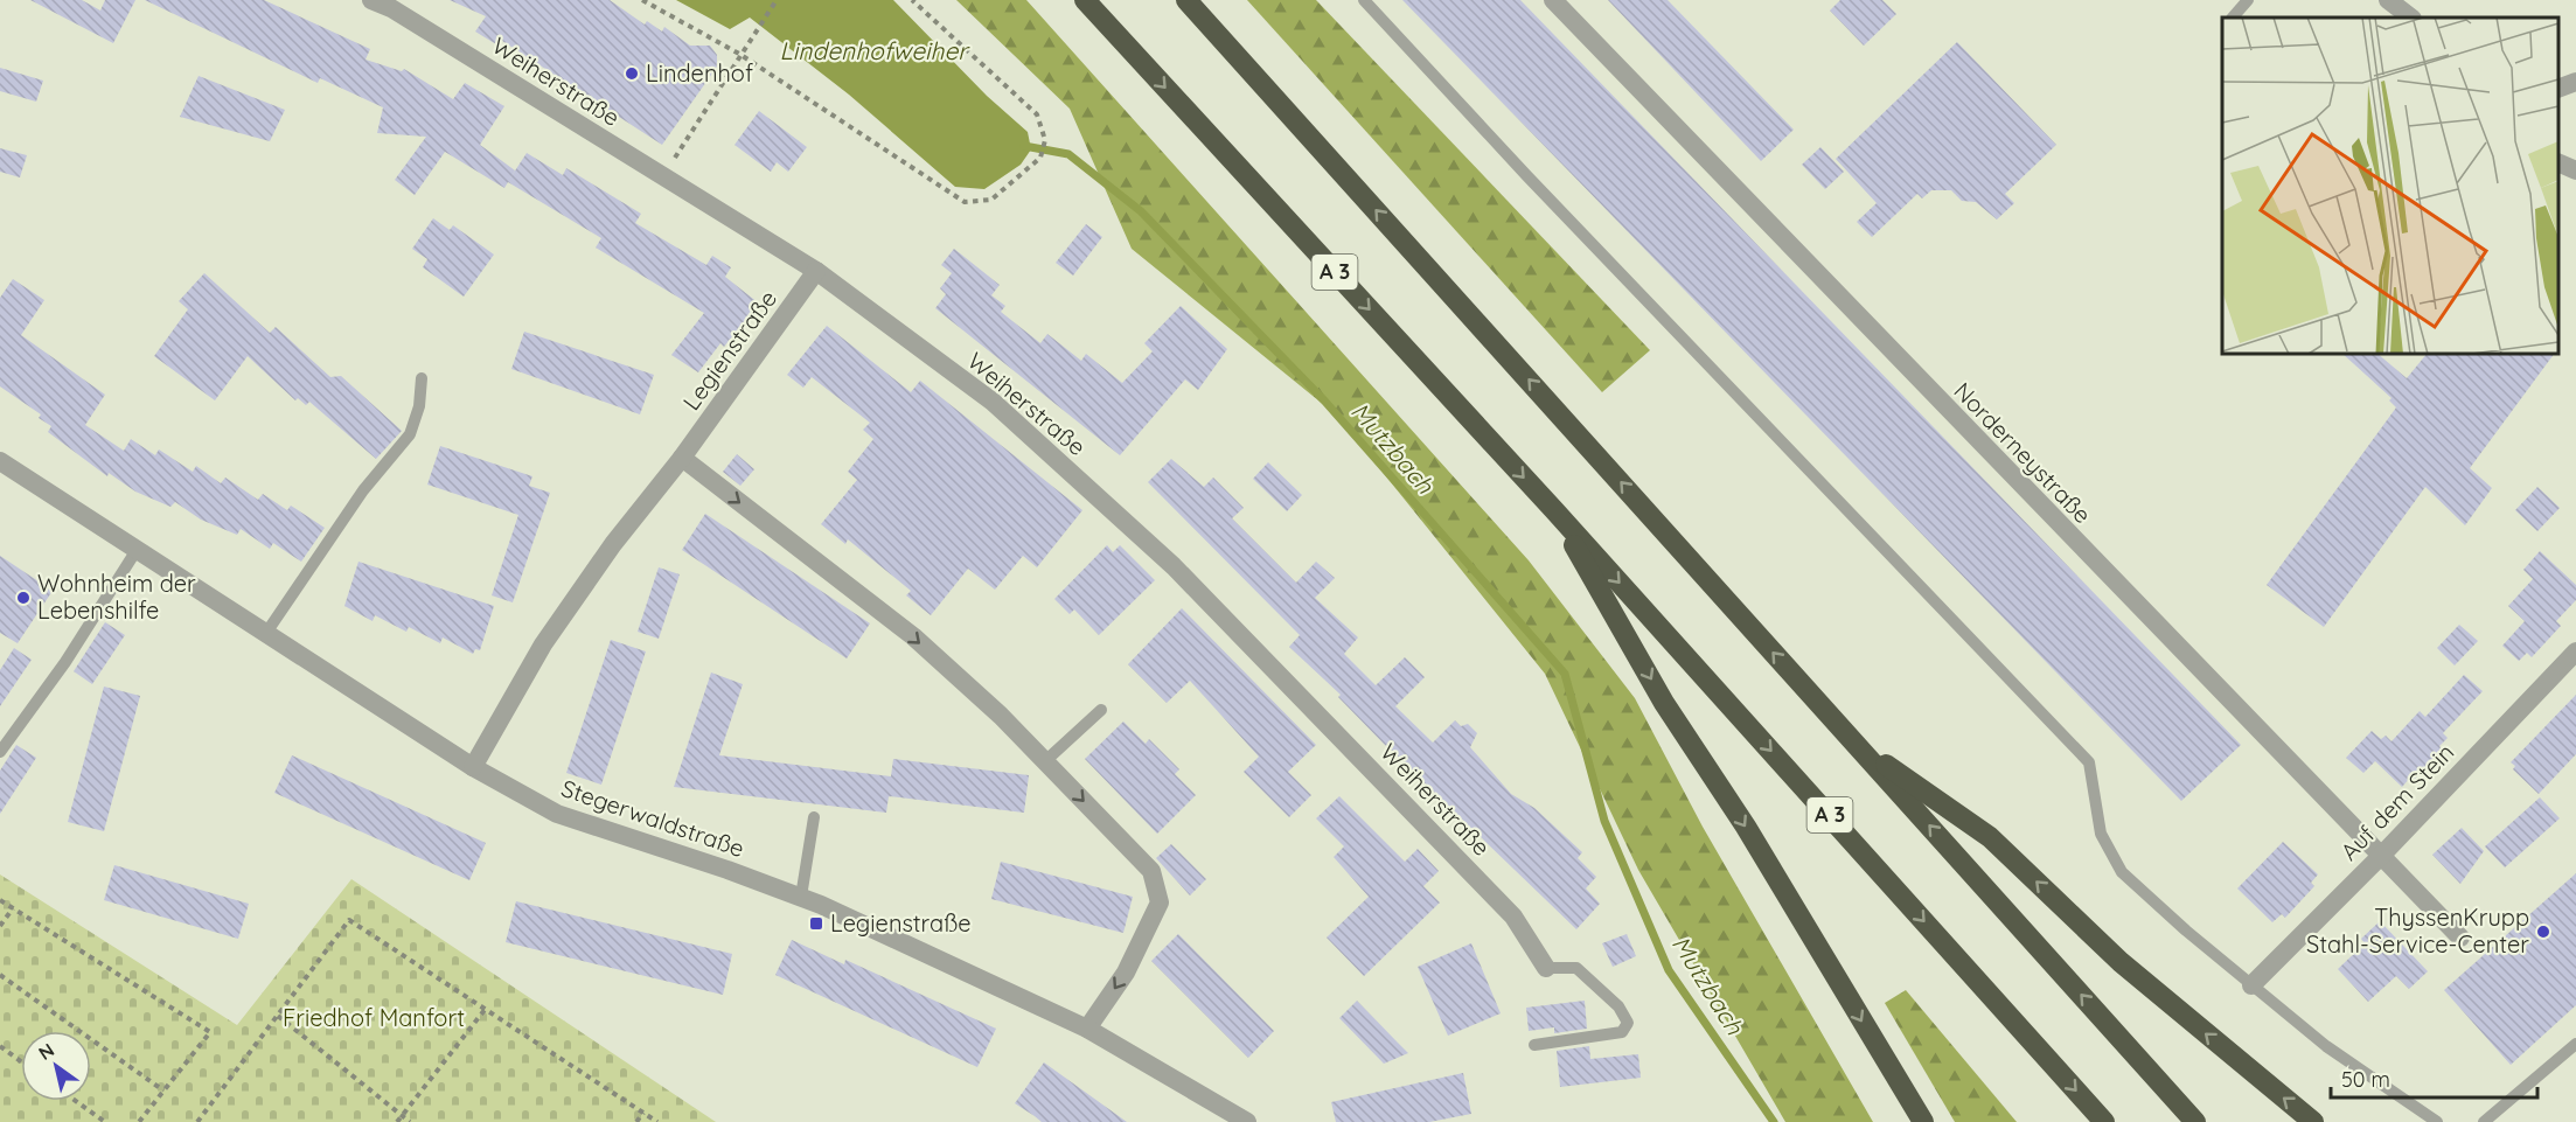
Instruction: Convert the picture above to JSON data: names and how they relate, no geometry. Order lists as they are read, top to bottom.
{
  "streets": {
    "highway": ["A 3"],
    "street": [
      "Weiherstraße",
      "Legienstraße",
      "Norderneystraße",
      "Auf dem Stein",
      "Stegerwaldstraße"
    ]
  },
  "crossings": [
    ["Weiherstraße", "Legienstraße"],
    ["Legienstraße", "Stegerwaldstraße"],
    ["Norderneystraße", "Auf dem Stein"]
  ],
  "water": ["Lindenhofweiher", "Mutzbach"],
  "parks": ["Friedhof Manfort"],
  "places": {
    "other": ["Lindenhof", "Wohnheim der Lebenshilfe", "ThyssenKrupp Stahl-Service-Center"],
    "transit": ["Legienstraße"]
  },
  "scale_bar": "50 m",
  "north": "top left"
}
